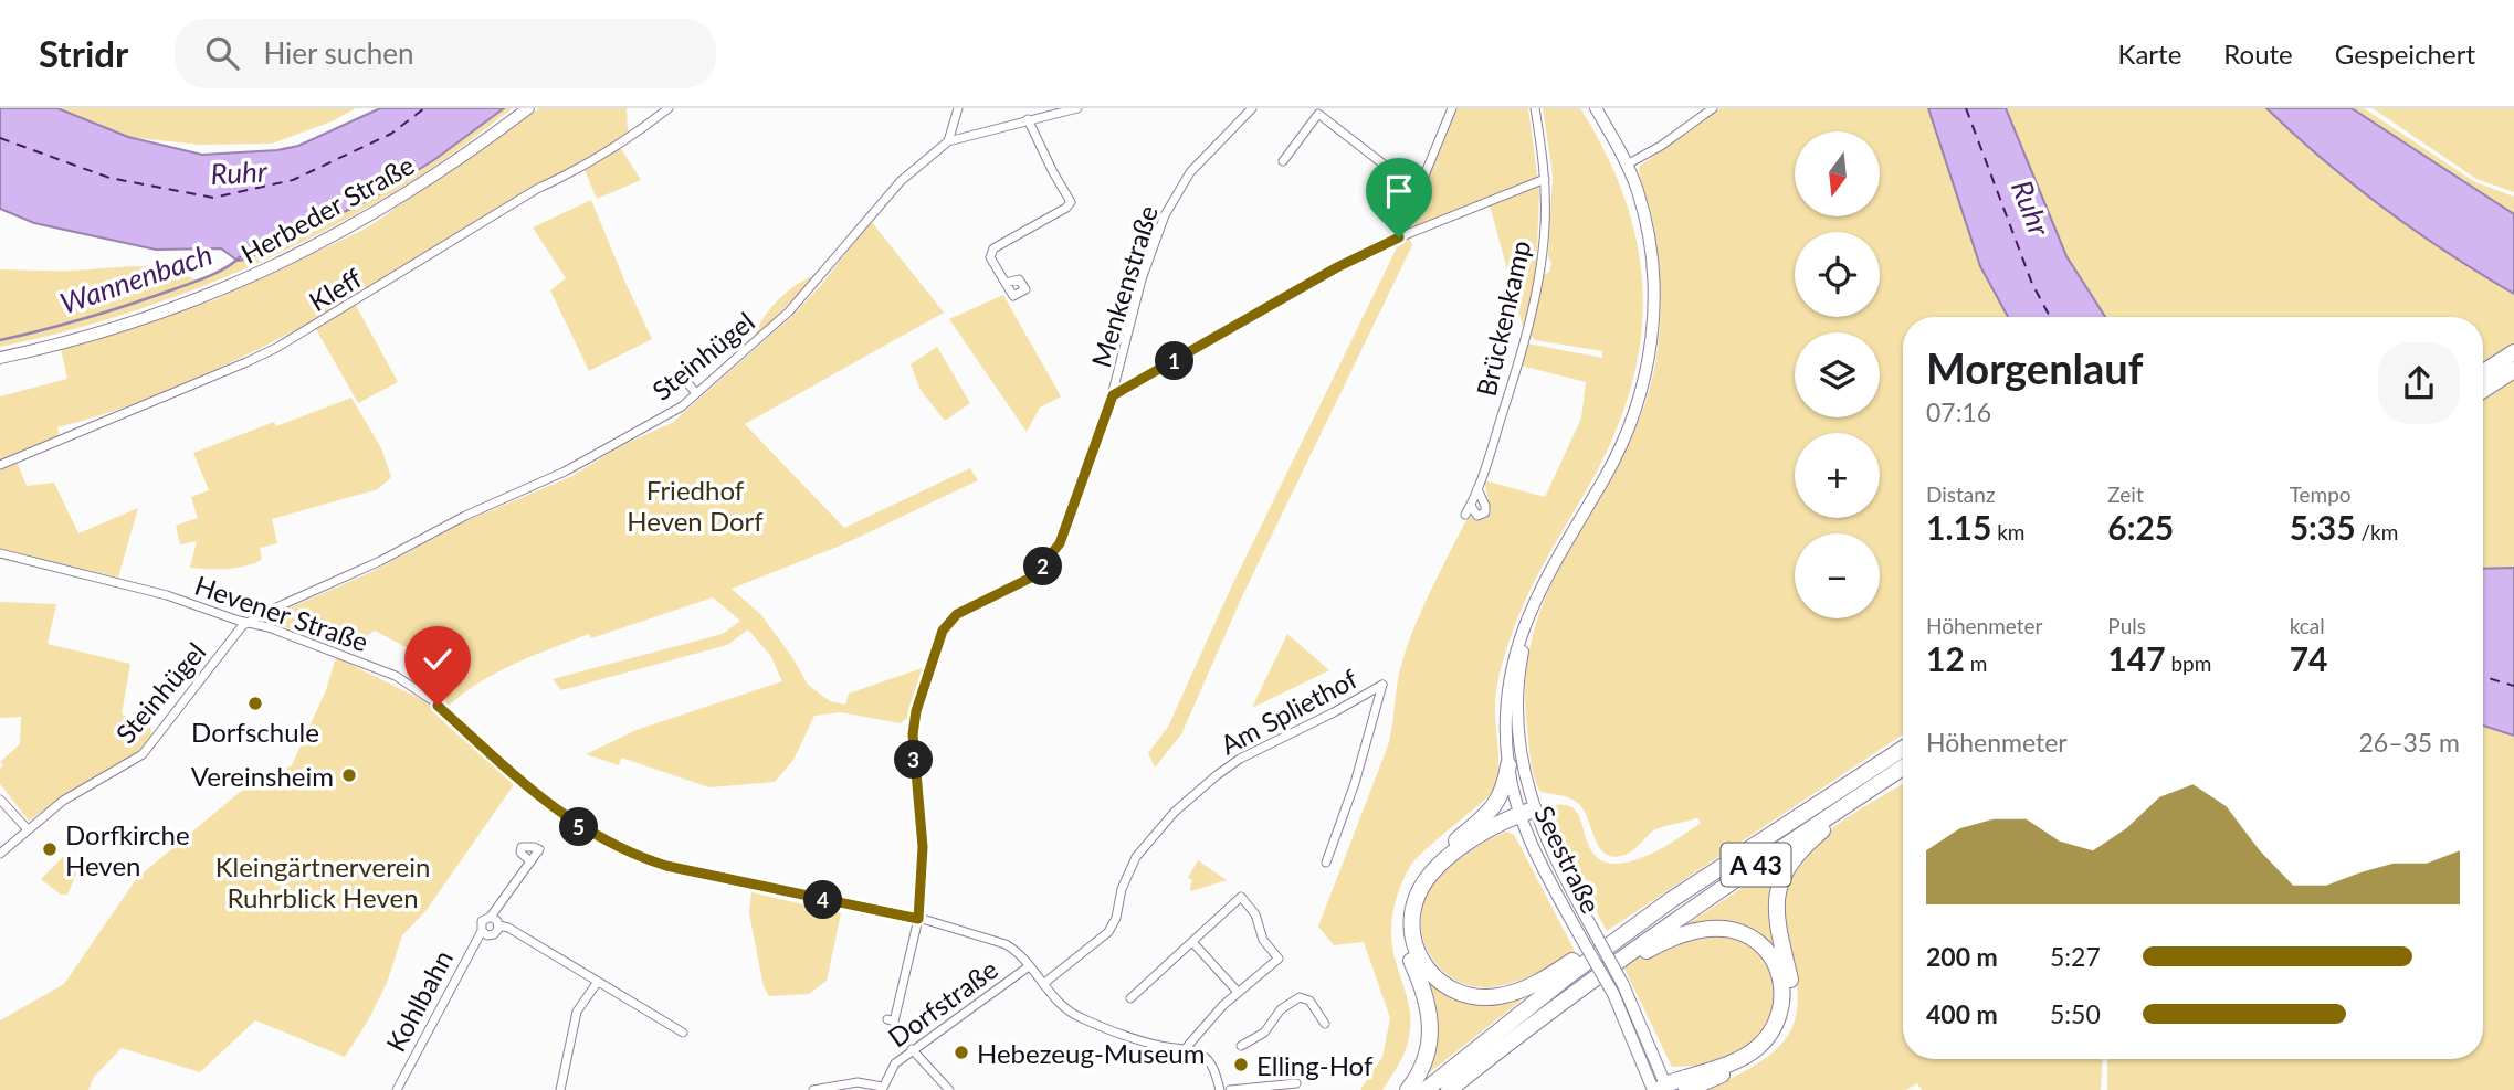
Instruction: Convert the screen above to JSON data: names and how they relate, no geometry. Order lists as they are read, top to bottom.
{
  "streets": {
    "highway": ["A 43"],
    "main road": ["Herbeder Straße", "Seestraße"],
    "street": [
      "Menkenstraße",
      "Kleff",
      "Brückenkamp",
      "Steinhügel",
      "Hevener Straße",
      "Am Spliethof",
      "Kohlbahn",
      "Dorfstraße"
    ]
  },
  "crossings": [
    ["Menkenstraße", "Hevener Straße"],
    ["Steinhügel", "Hevener Straße"],
    ["Hevener Straße", "Dorfstraße"],
    ["Am Spliethof", "Dorfstraße"]
  ],
  "water": ["Ruhr", "Wannenbach"],
  "parks": ["Friedhof Heven Dorf", "Kleingärtnerverein Ruhrblick Heven"],
  "places": [
    "Dorfschule",
    "Vereinsheim",
    "Dorfkirche Heven",
    "Hebezeug-Museum",
    "Elling-Hof"
  ],
  "north": "bottom",
  "page": {
    "header": "Stridr",
    "search": "Hier suchen",
    "nav": ["Karte", "Route", "Gespeichert"],
    "map_buttons": ["+", "−"],
    "heading": ["Morgenlauf", "07:16"],
    "pins": [
      "1",
      "2",
      "3",
      "5",
      "4"
    ],
    "stats": [
      ["Distanz", "1.15 km"],
      ["Zeit", "6:25"],
      ["Tempo", "5:35 /km"],
      ["Höhenmeter", "12 m"],
      ["Puls", "147 bpm"],
      ["kcal", "74"]
    ],
    "chart": ["Höhenmeter", "26–35 m"],
    "list": [
      {
        "name": "200 m",
        "note": "5:27"
      },
      {
        "name": "400 m",
        "note": "5:50"
      }
    ]
  }
}
